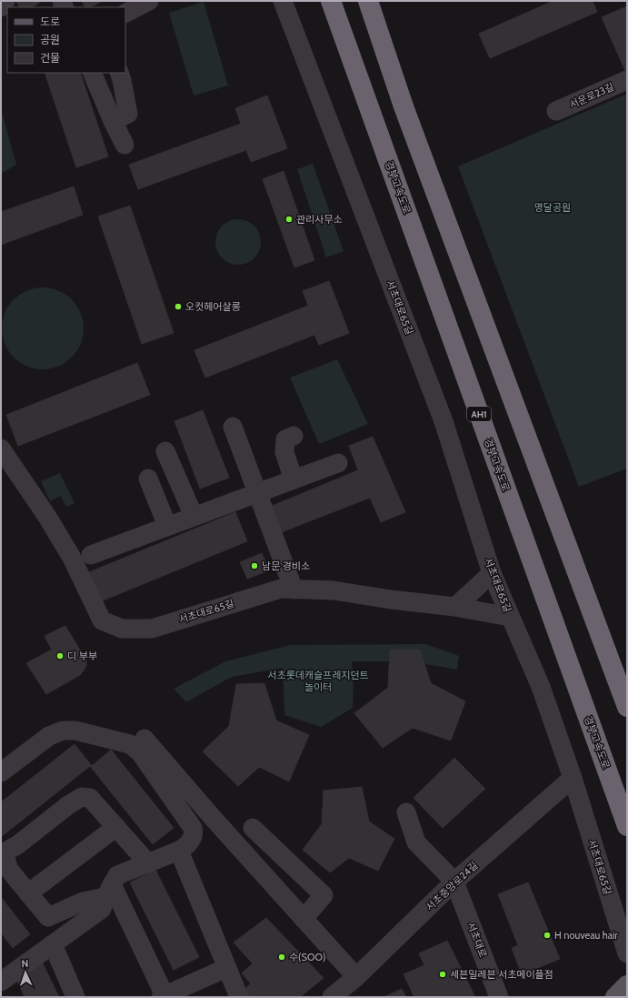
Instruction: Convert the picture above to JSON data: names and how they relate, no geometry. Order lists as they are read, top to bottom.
{
  "streets": {
    "highway": ["경부고속도로", "AH1"],
    "street": [
      "서운로23길",
      "서초대로65길",
      "서초중앙로24길",
      "서초대로"
    ]
  },
  "crossings": [
    ["서초대로65길", "서초중앙로24길"],
    ["서초중앙로24길", "서초대로"]
  ],
  "parks": ["명달공원", "서초롯데캐슬프레지던트 놀이터"],
  "places": [
    "관리사무소",
    "오컷헤어살롱",
    "남문 경비소",
    "디 부부",
    "H nouveau hair",
    "수(SOO)",
    "세븐일레븐 서초메이플점"
  ],
  "legend": ["도로", "공원", "건물"],
  "north": "top"
}
